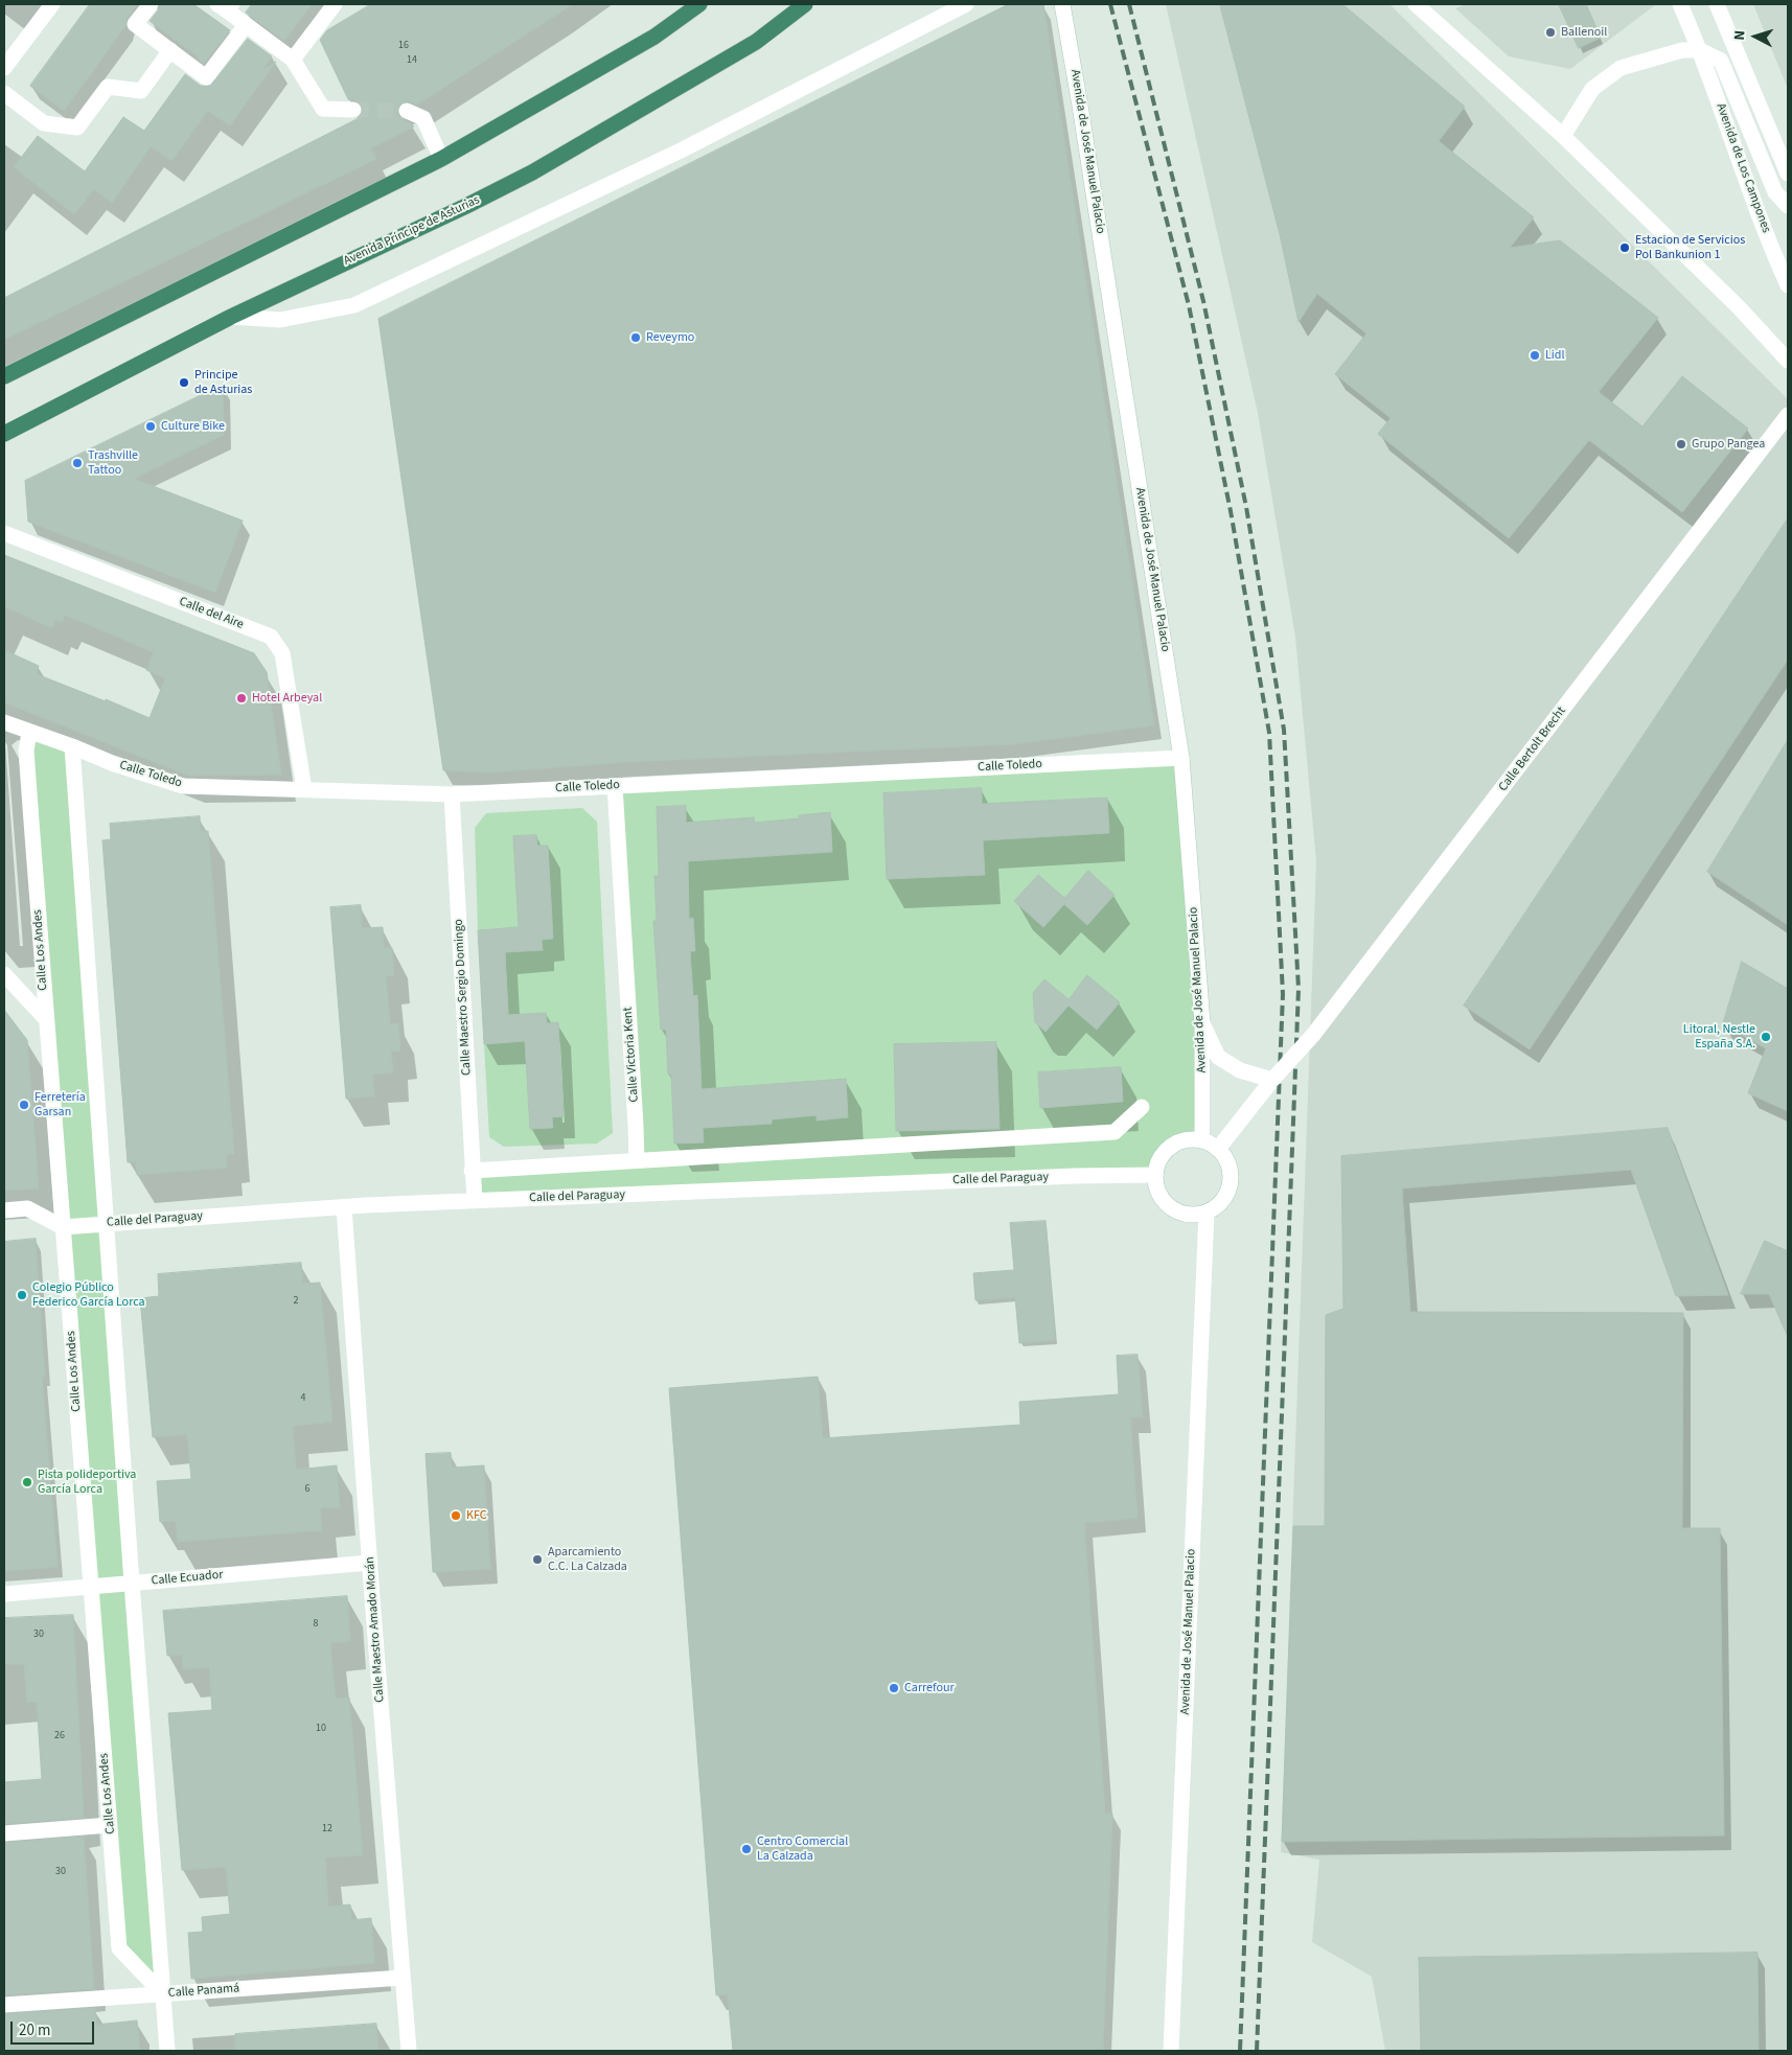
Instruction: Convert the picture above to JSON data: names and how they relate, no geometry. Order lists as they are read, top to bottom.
{
  "streets": {
    "highway": ["Avenida Príncipe de Asturias"],
    "street": [
      "Avenida de José Manuel Palacio",
      "Avenida de Los Campones",
      "Calle del Aire",
      "Calle Bertolt Brecht",
      "Calle Toledo",
      "Calle Los Andes",
      "Calle Maestro Sergio Domingo",
      "Calle Victoria Kent",
      "Calle del Paraguay",
      "Calle Ecuador",
      "Calle Maestro Amado Morán",
      "Calle Panamá"
    ]
  },
  "crossings": [
    ["Avenida de José Manuel Palacio", "Calle Bertolt Brecht"],
    ["Avenida de José Manuel Palacio", "Calle Toledo"],
    ["Avenida de José Manuel Palacio", "Calle del Paraguay"],
    ["Calle del Aire", "Calle Toledo"],
    ["Calle Bertolt Brecht", "Calle del Paraguay"],
    ["Calle Toledo", "Calle Los Andes"],
    ["Calle Toledo", "Calle Maestro Sergio Domingo"],
    ["Calle Toledo", "Calle Victoria Kent"],
    ["Calle Los Andes", "Calle del Paraguay"],
    ["Calle Los Andes", "Calle Ecuador"],
    ["Calle Los Andes", "Calle Panamá"],
    ["Calle Maestro Sergio Domingo", "Calle del Paraguay"],
    ["Calle del Paraguay", "Calle Maestro Amado Morán"],
    ["Calle Ecuador", "Calle Maestro Amado Morán"],
    ["Calle Maestro Amado Morán", "Calle Panamá"]
  ],
  "places": [
    "Ballenoil",
    "Estacion de Servicios Pol Bankunion 1",
    "Reveymo",
    "Lidl",
    "Principe de Asturias",
    "Culture Bike",
    "Grupo Pangea",
    "Trashville Tattoo",
    "Hotel Arbeyal",
    "Litoral, Nestle España S.A.",
    "Ferretería Garsan",
    "Colegio Público Federico García Lorca",
    "Pista polideportiva García Lorca",
    "KFC",
    "Aparcamiento C.C. La Calzada",
    "Carrefour",
    "Centro Comercial La Calzada"
  ],
  "house_numbers": [
    "16",
    "14",
    "2",
    "4",
    "6",
    "8",
    "30",
    "10",
    "26",
    "12",
    "30"
  ],
  "scale_bar": "20 m",
  "north": "left"
}
